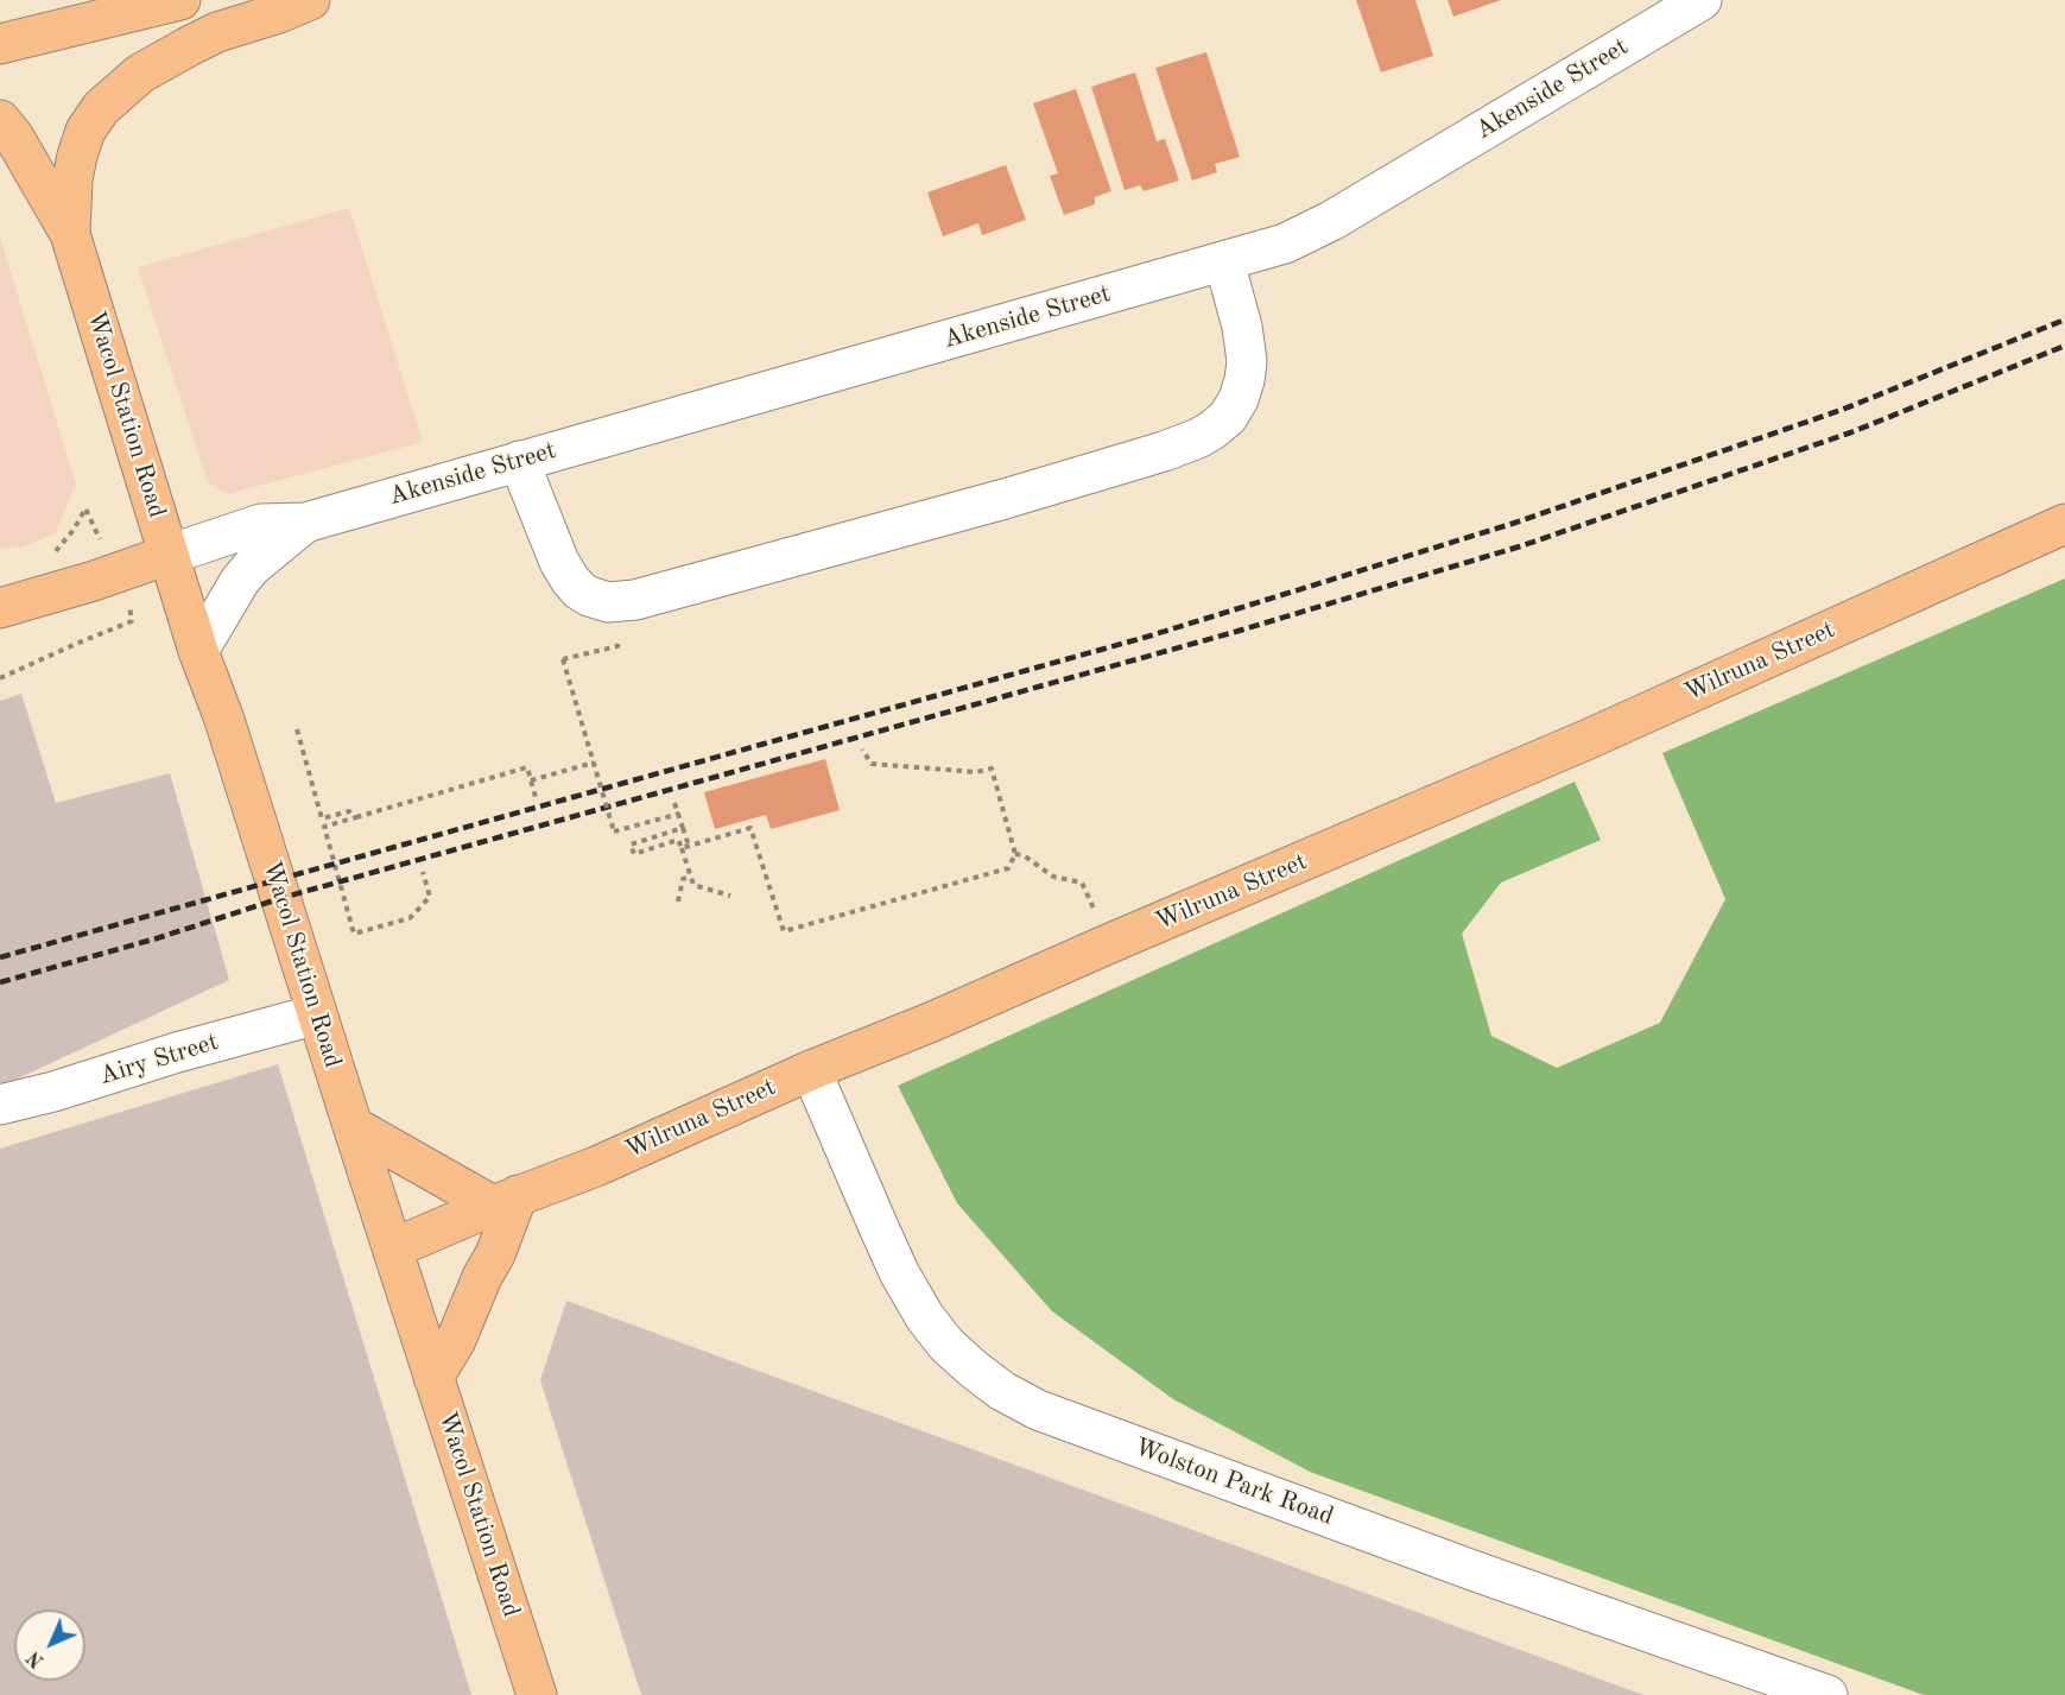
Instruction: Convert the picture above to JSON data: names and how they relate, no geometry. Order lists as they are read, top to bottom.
{
  "streets": {
    "main road": ["Wacol Station Road", "Wilruna Street"],
    "street": ["Akenside Street", "Airy Street", "Wolston Park Road"]
  },
  "crossings": [
    ["Akenside Street", "Wacol Station Road"],
    ["Wacol Station Road", "Wilruna Street"],
    ["Wacol Station Road", "Airy Street"],
    ["Wilruna Street", "Wolston Park Road"]
  ],
  "north": "bottom left"
}
